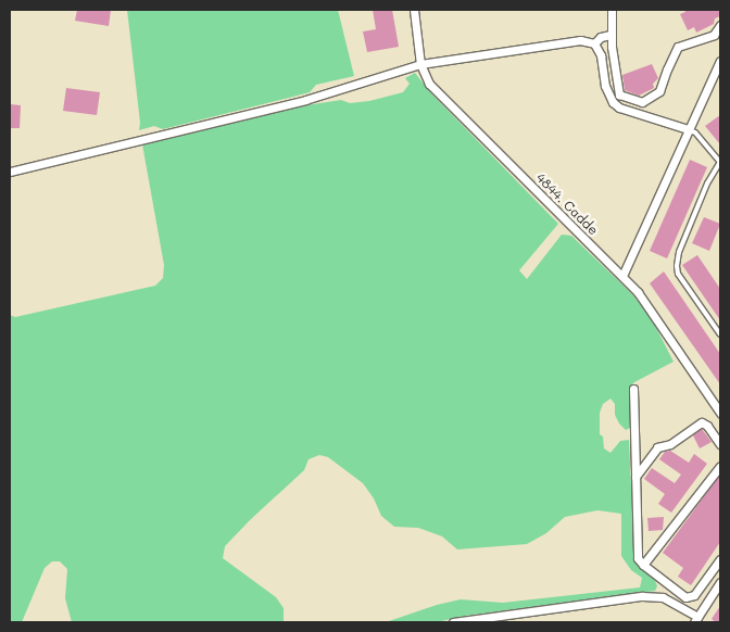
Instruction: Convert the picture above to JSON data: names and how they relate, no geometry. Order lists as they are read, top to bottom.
{
  "streets": {
    "street": ["4844. Cadde"]
  }
}
